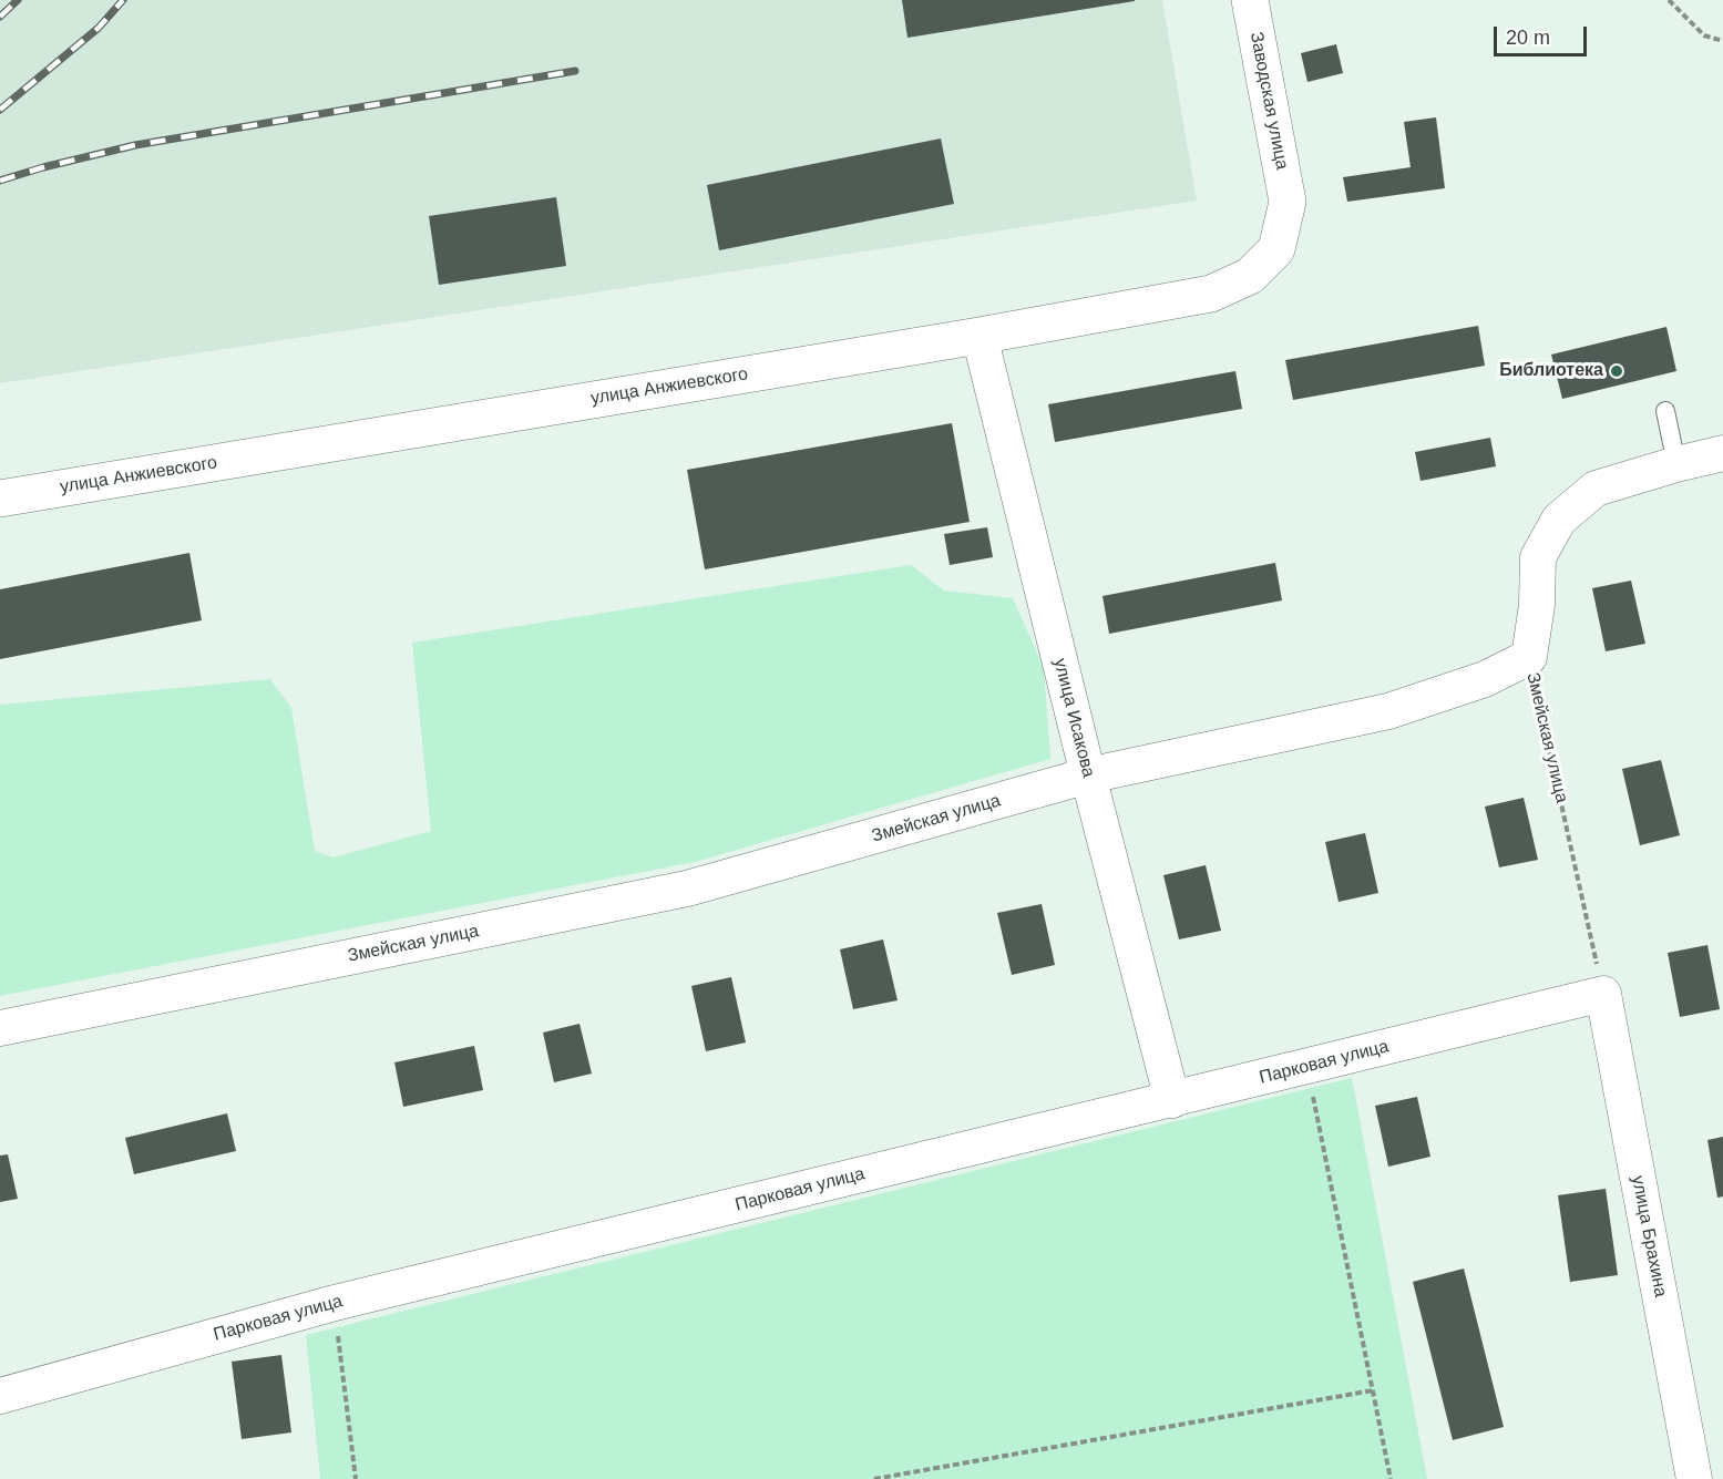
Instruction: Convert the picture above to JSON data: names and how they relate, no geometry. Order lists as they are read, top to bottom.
{
  "streets": {
    "street": [
      "Заводская улица",
      "улица Анжиевского",
      "улица Исакова",
      "Змейская улица",
      "Парковая улица",
      "улица Брахина"
    ]
  },
  "crossings": [
    ["Заводская улица", "улица Анжиевского"],
    ["улица Анжиевского", "улица Исакова"],
    ["улица Исакова", "Змейская улица"],
    ["улица Исакова", "Парковая улица"],
    ["Змейская улица", "Парковая улица"],
    ["Змейская улица", "улица Брахина"],
    ["Парковая улица", "улица Брахина"]
  ],
  "places": ["Библиотека"],
  "scale_bar": "20 m"
}
